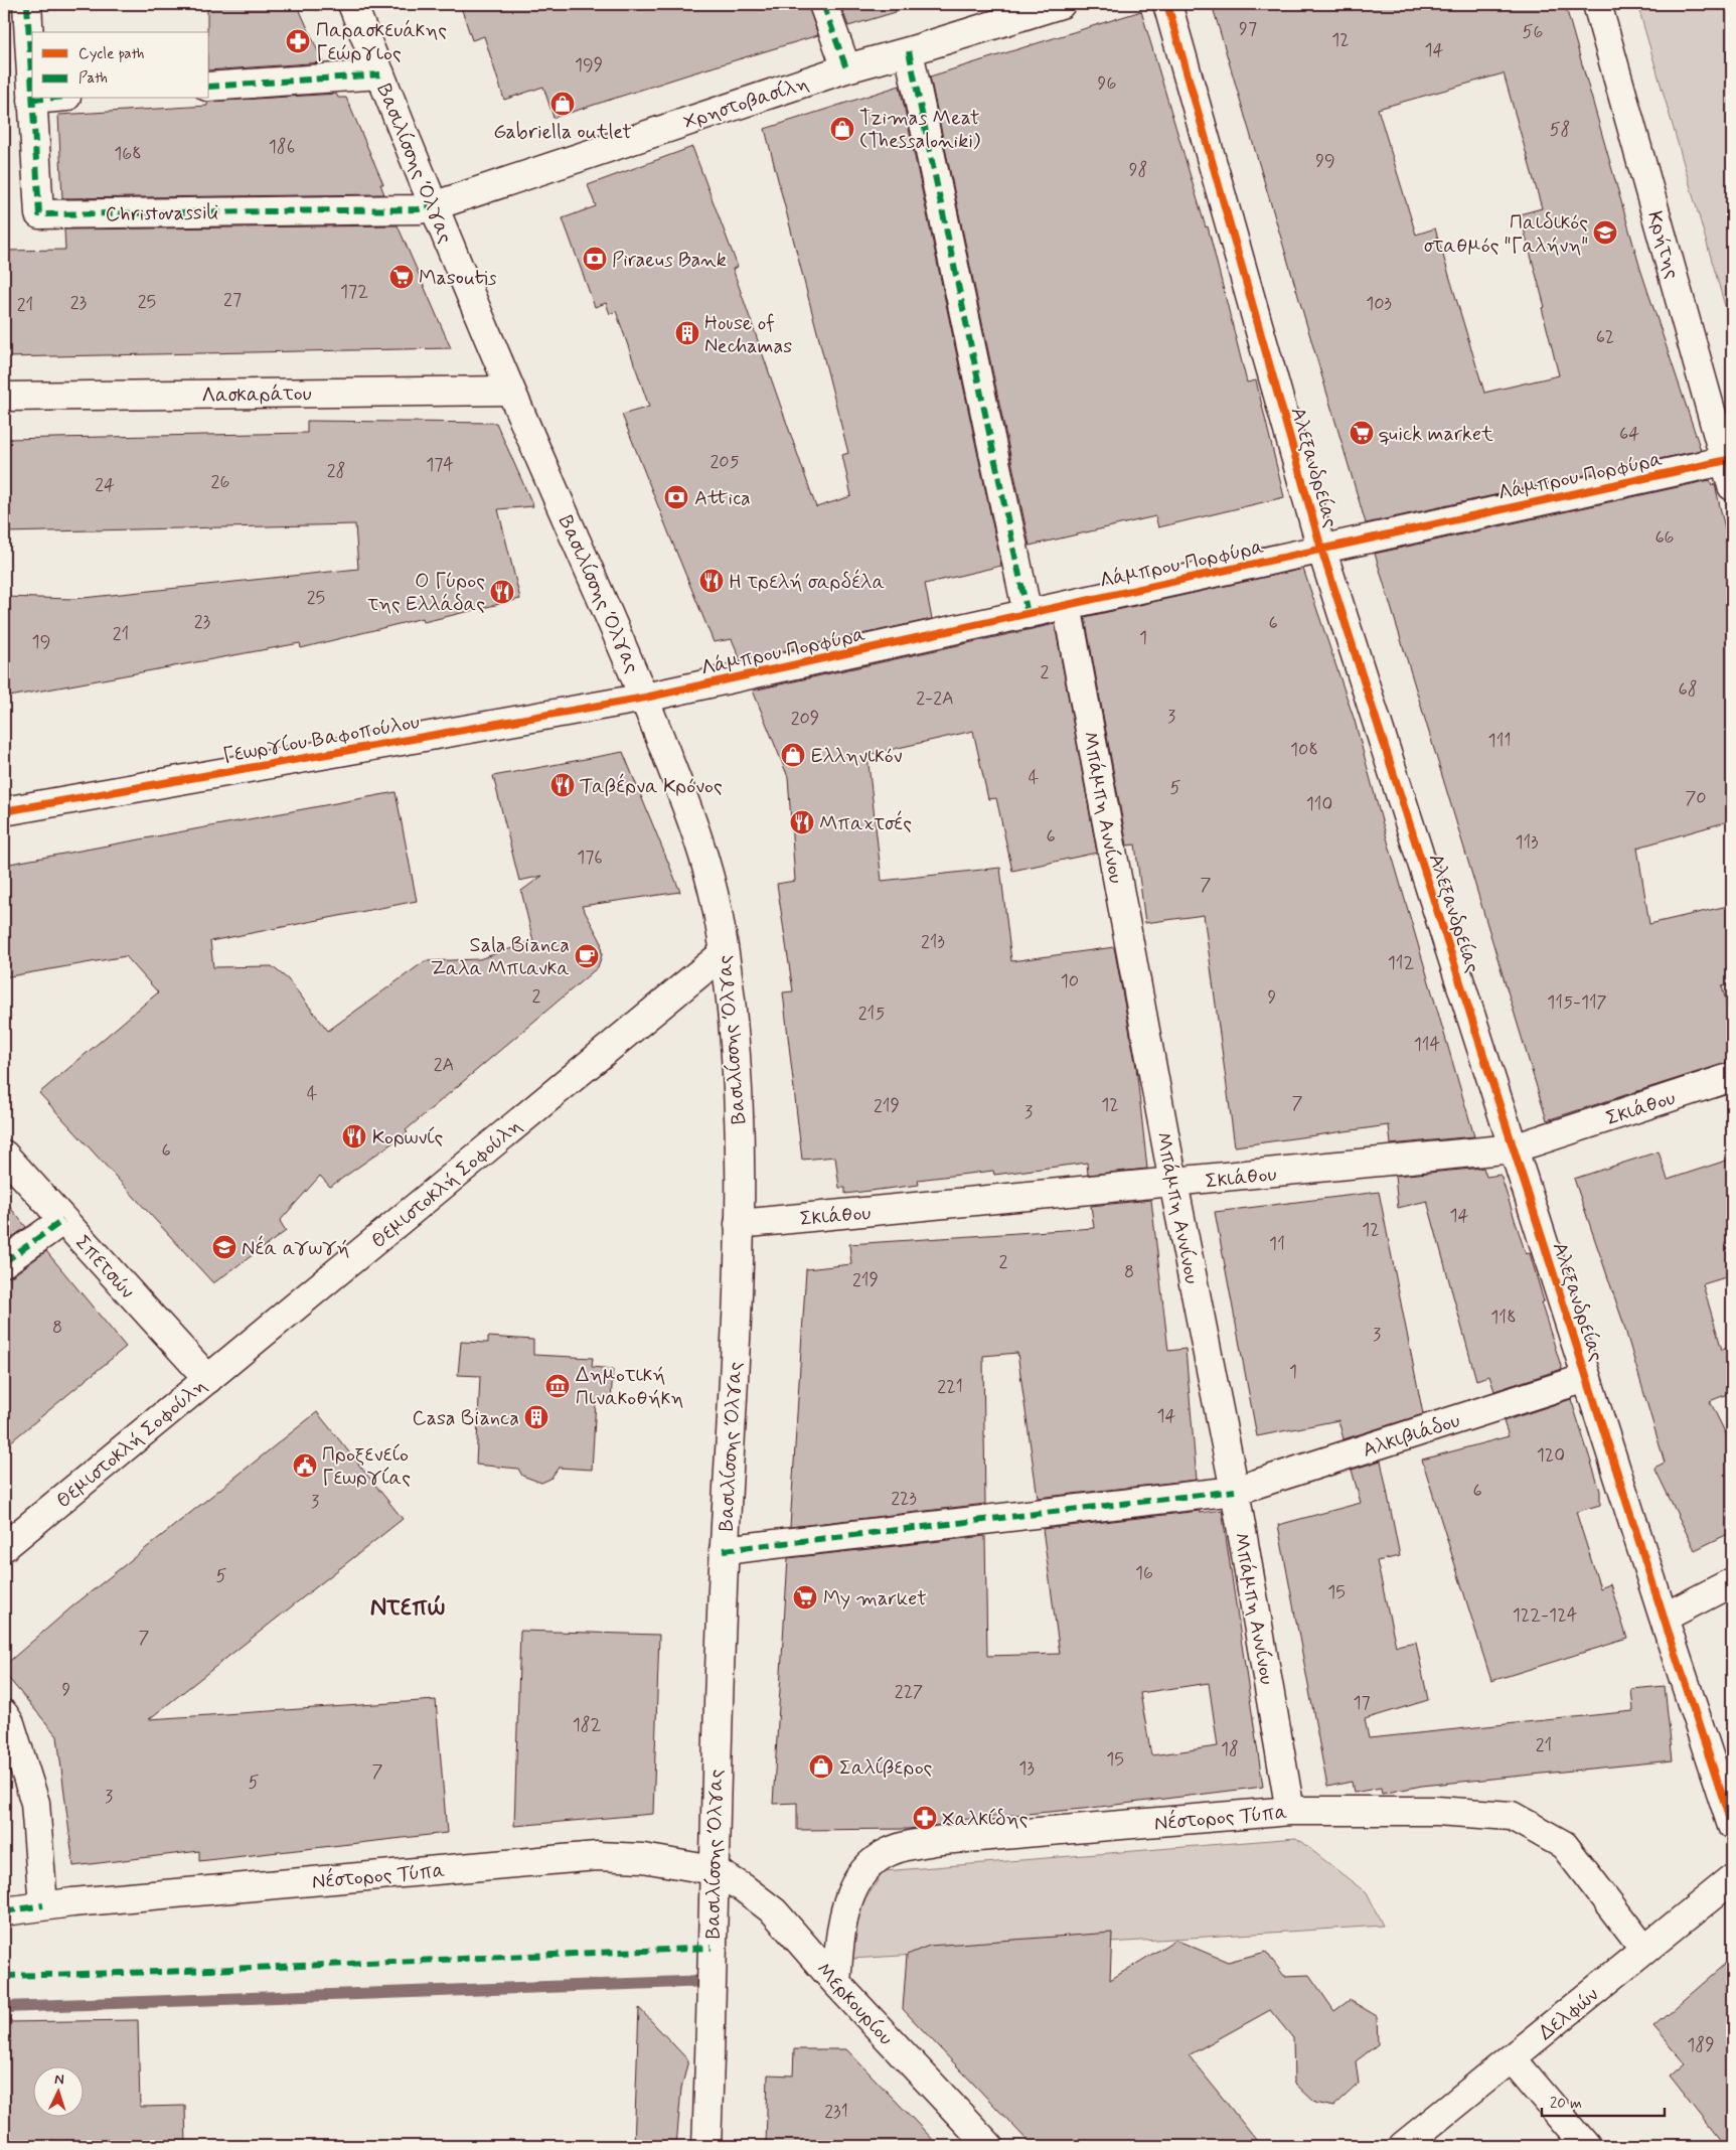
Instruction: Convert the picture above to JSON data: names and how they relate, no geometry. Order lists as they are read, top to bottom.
{
  "streets": {
    "street": [
      "Χρηστοβασίλη",
      "Βασιλίσσης Όλγας",
      "Christovassili",
      "Κρήτης",
      "Λασκαράτου",
      "Αλεξανδρείας",
      "Λάμπρου Πορφύρα",
      "Γεωργίου Βαφοπούλου",
      "Μπάμπη Αννίνου",
      "Σκιάθου",
      "Θεμιστοκλή Σοφούλη",
      "Σπετσών",
      "Αλκιβιάδου",
      "Νέστορος Τύπα",
      "Μερκουρίου",
      "Δελφών"
    ]
  },
  "crossings": [
    ["Χρηστοβασίλη", "Βασιλίσσης Όλγας"],
    ["Χρηστοβασίλη", "Christovassili"],
    ["Βασιλίσσης Όλγας", "Christovassili"],
    ["Βασιλίσσης Όλγας", "Λασκαράτου"],
    ["Βασιλίσσης Όλγας", "Λάμπρου Πορφύρα"],
    ["Βασιλίσσης Όλγας", "Γεωργίου Βαφοπούλου"],
    ["Βασιλίσσης Όλγας", "Σκιάθου"],
    ["Βασιλίσσης Όλγας", "Θεμιστοκλή Σοφούλη"],
    ["Βασιλίσσης Όλγας", "Αλκιβιάδου"],
    ["Βασιλίσσης Όλγας", "Νέστορος Τύπα"],
    ["Βασιλίσσης Όλγας", "Μερκουρίου"],
    ["Κρήτης", "Λάμπρου Πορφύρα"],
    ["Αλεξανδρείας", "Λάμπρου Πορφύρα"],
    ["Αλεξανδρείας", "Σκιάθου"],
    ["Αλεξανδρείας", "Αλκιβιάδου"],
    ["Λάμπρου Πορφύρα", "Γεωργίου Βαφοπούλου"],
    ["Λάμπρου Πορφύρα", "Μπάμπη Αννίνου"],
    ["Μπάμπη Αννίνου", "Σκιάθου"],
    ["Μπάμπη Αννίνου", "Αλκιβιάδου"],
    ["Μπάμπη Αννίνου", "Νέστορος Τύπα"],
    ["Θεμιστοκλή Σοφούλη", "Σπετσών"],
    ["Νέστορος Τύπα", "Μερκουρίου"],
    ["Νέστορος Τύπα", "Δελφών"]
  ],
  "districts": ["Ντεπώ"],
  "places": {
    "pharmacy": ["Παρασκευάκης Γεώργιος", "Χαλκίδης"],
    "shop": [
      "Gabriella outlet",
      "Tzimas Meat (Thessaloniki)",
      "Ελληνικόν",
      "Σαλίβερος"
    ],
    "school or university": ["Παιδικός σταθμός \"Γαλήνη\"", "Νέα αγωγή"],
    "bank": ["Piraeus Bank", "Attica"],
    "supermarket": ["Masoutis", "quick market", "My market"],
    "building": ["House of Nechamas", "Casa Bianca"],
    "restaurant": [
      "Η τρελή σαρδέλα",
      "Ο Γύρος της Ελλάδας",
      "Ταβέρνα Κρόνος",
      "Μπαχτσές",
      "Κορωνίς"
    ],
    "cafe": ["Sala Bianca Ζαλα Μπιανκα"],
    "museum": ["Δημοτική Πινακοθήκη"],
    "public building": ["Προξενείο Γεωργίας"]
  },
  "house_numbers": [
    "97",
    "56",
    "12",
    "14",
    "199",
    "96",
    "58",
    "186",
    "168",
    "99",
    "98",
    "172",
    "27",
    "25",
    "23",
    "103",
    "21",
    "62",
    "64",
    "205",
    "174",
    "28",
    "26",
    "24",
    "66",
    "25",
    "23",
    "6",
    "21",
    "1",
    "19",
    "2",
    "68",
    "2-2A",
    "3",
    "209",
    "111",
    "108",
    "4",
    "5",
    "70",
    "110",
    "6",
    "113",
    "176",
    "7",
    "213",
    "112",
    "10",
    "2",
    "9",
    "115-117",
    "215",
    "114",
    "2A",
    "4",
    "7",
    "12",
    "219",
    "3",
    "6",
    "14",
    "12",
    "11",
    "2",
    "8",
    "219",
    "118",
    "8",
    "3",
    "1",
    "221",
    "14",
    "120",
    "6",
    "223",
    "3",
    "16",
    "5",
    "15",
    "122-124",
    "7",
    "9",
    "227",
    "17",
    "182",
    "21",
    "18",
    "15",
    "13",
    "7",
    "5",
    "3",
    "189",
    "231"
  ],
  "legend": ["Cycle path", "Path"],
  "scale_bar": "20 m",
  "north": "top"
}
